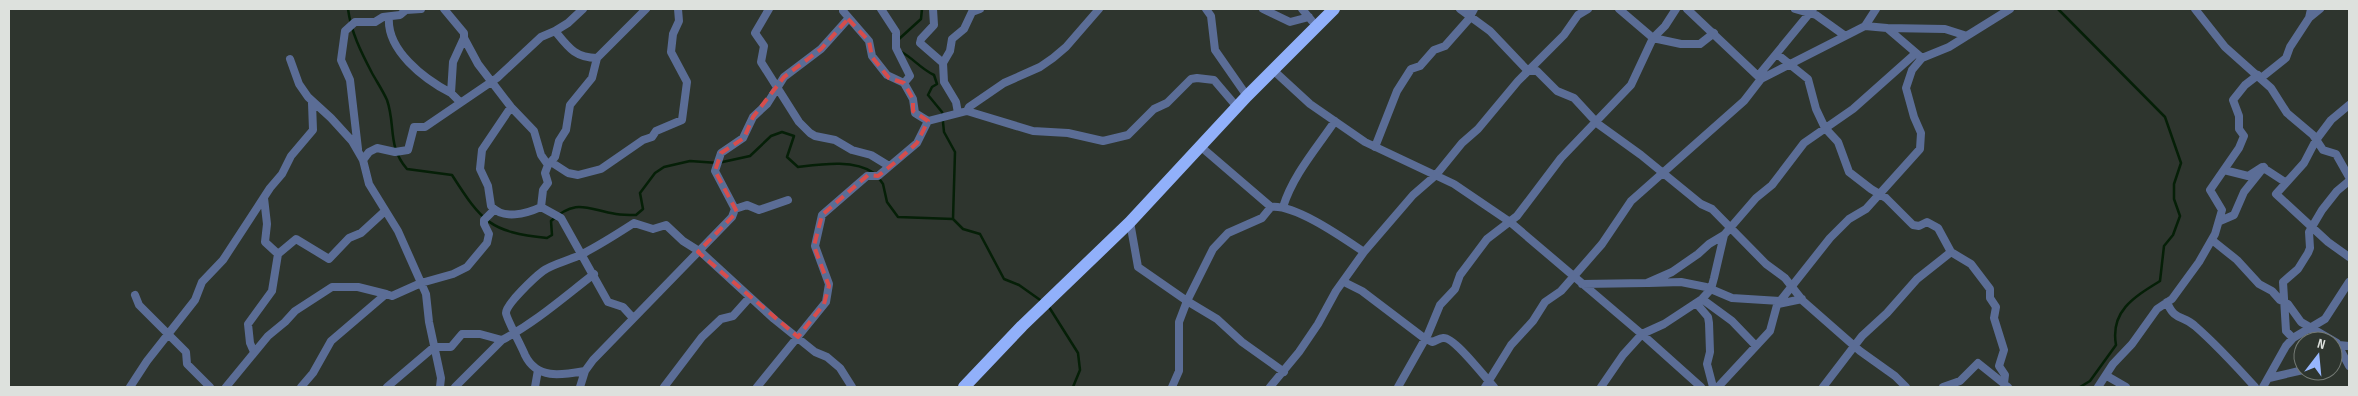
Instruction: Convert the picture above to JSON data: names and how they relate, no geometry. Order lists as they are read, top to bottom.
{
  "north": "top"
}
